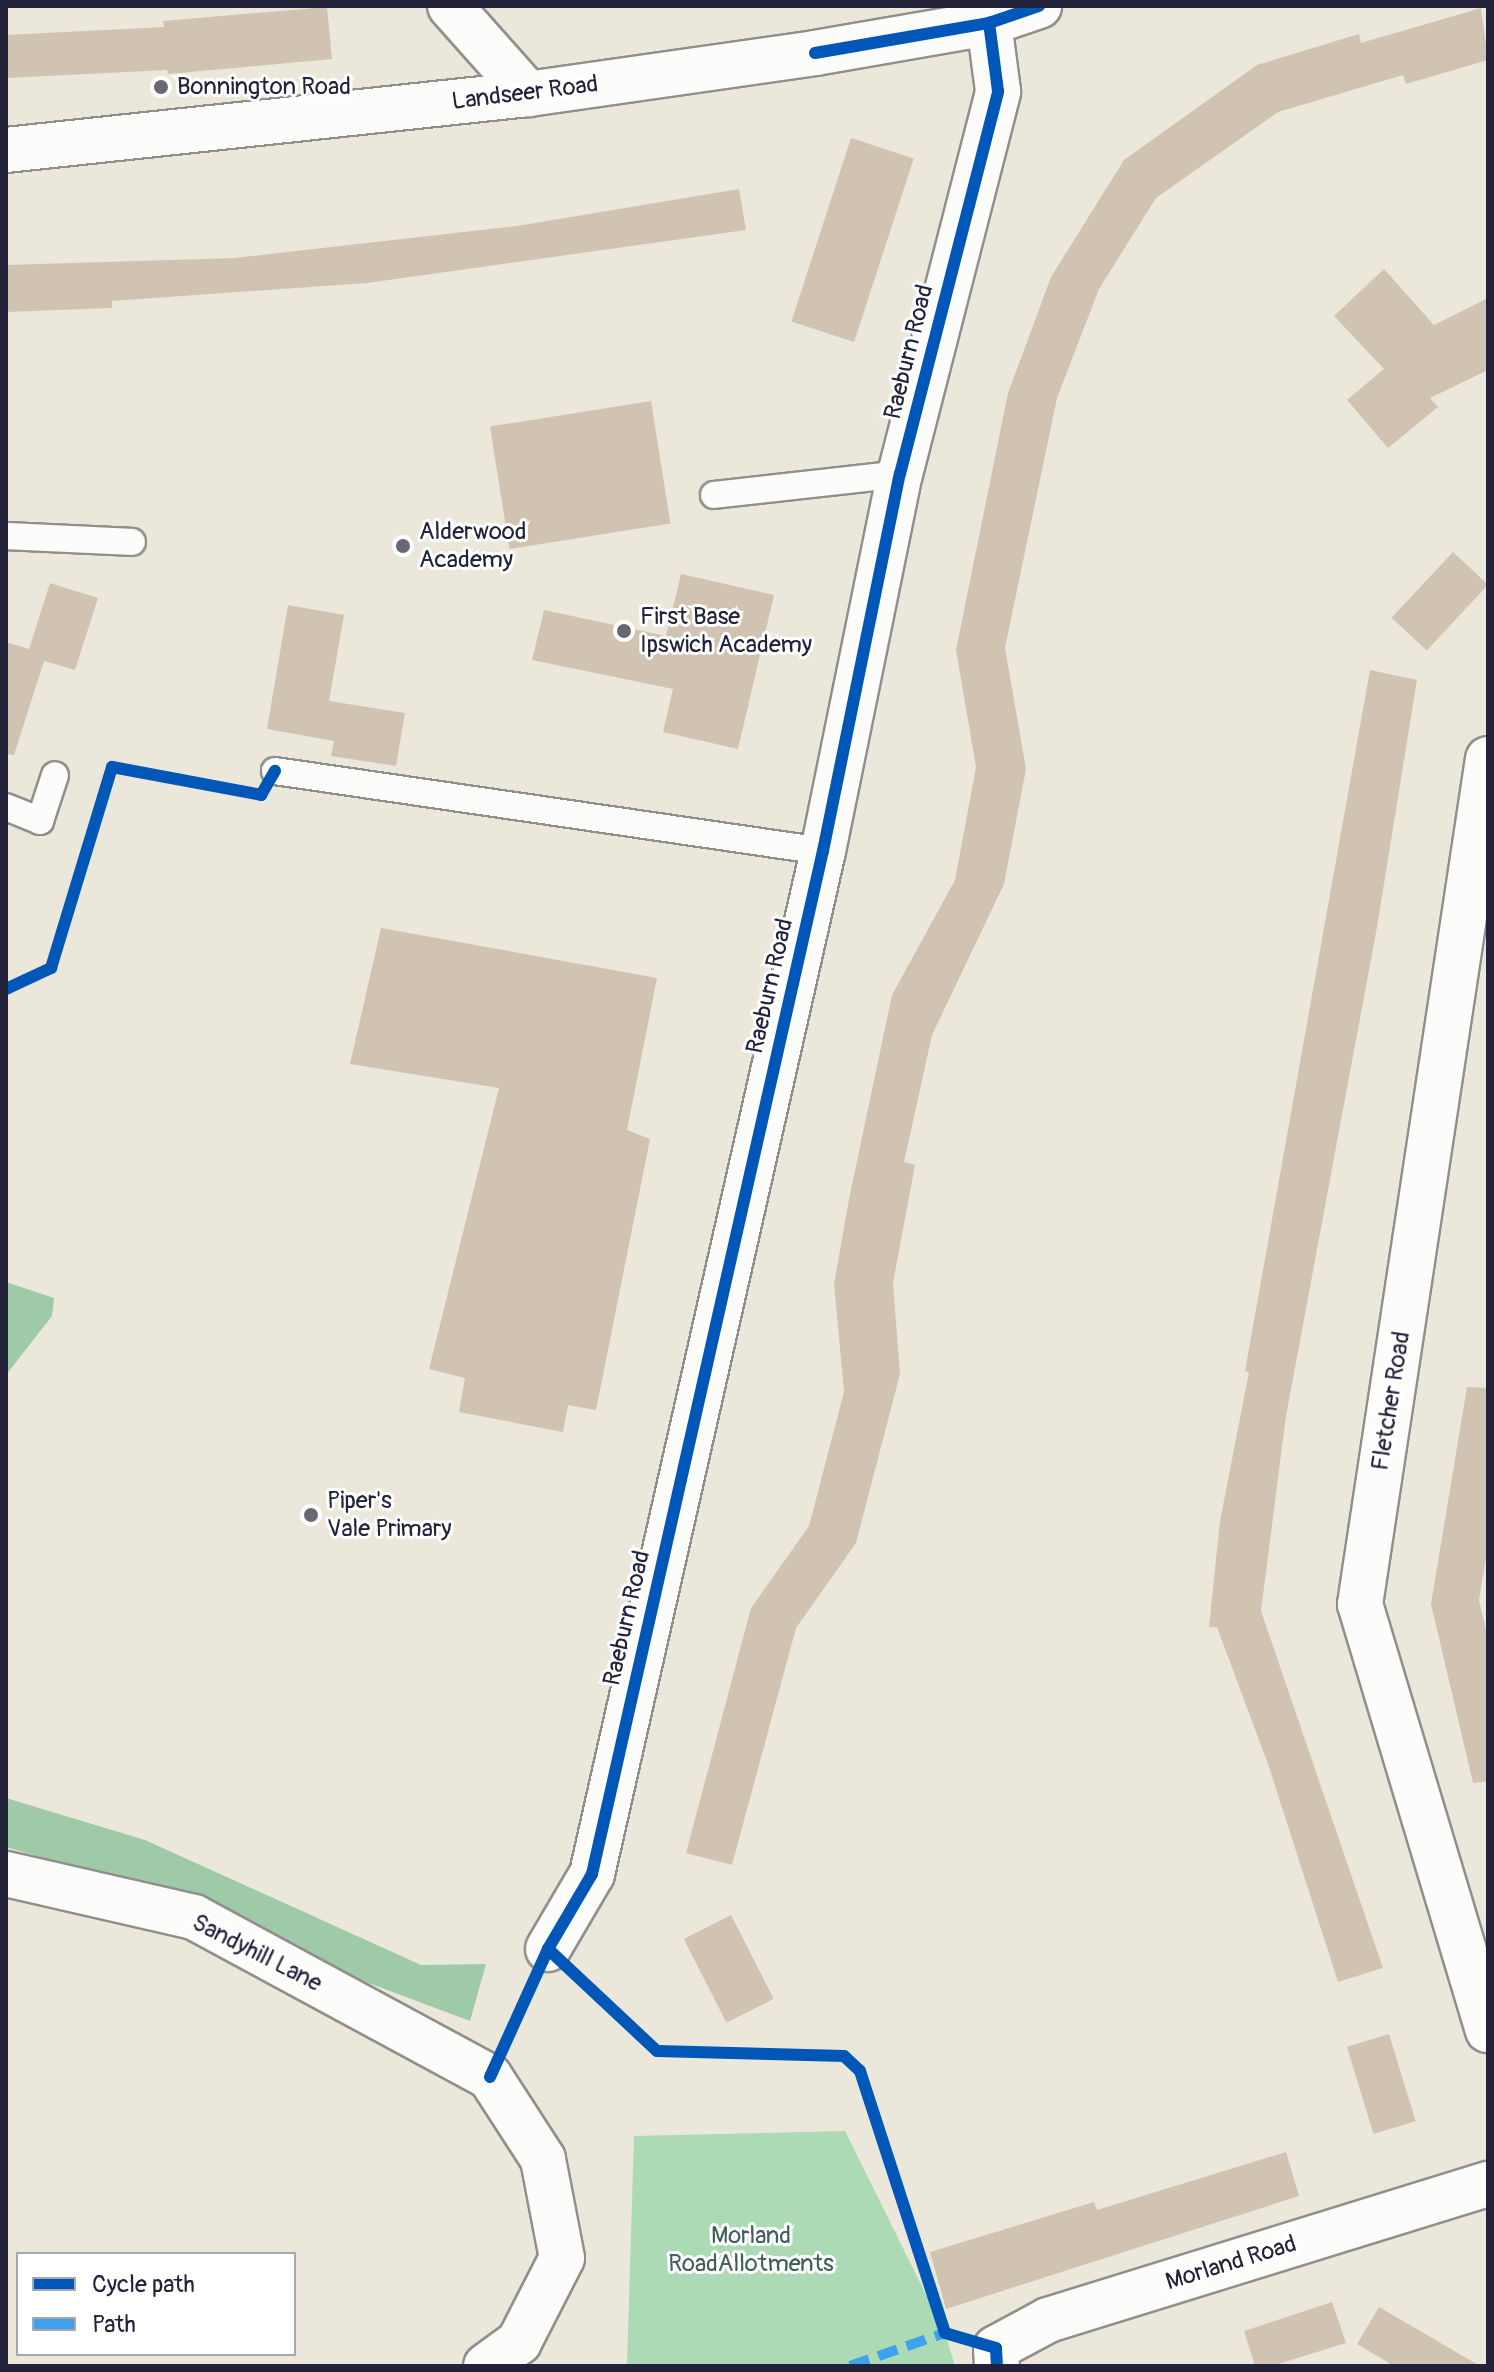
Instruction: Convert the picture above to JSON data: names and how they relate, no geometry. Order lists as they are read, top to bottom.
{
  "streets": {
    "street": [
      "Landseer Road",
      "Raeburn Road",
      "Fletcher Road",
      "Sandyhill Lane",
      "Morland Road"
    ]
  },
  "crossings": [
    ["Landseer Road", "Raeburn Road"]
  ],
  "parks": ["Morland RoadAllotments"],
  "places": [
    "Bonnington Road",
    "Alderwood Academy",
    "First Base Ipswich Academy",
    "Piper's Vale Primary"
  ],
  "legend": ["Cycle path", "Path"]
}
